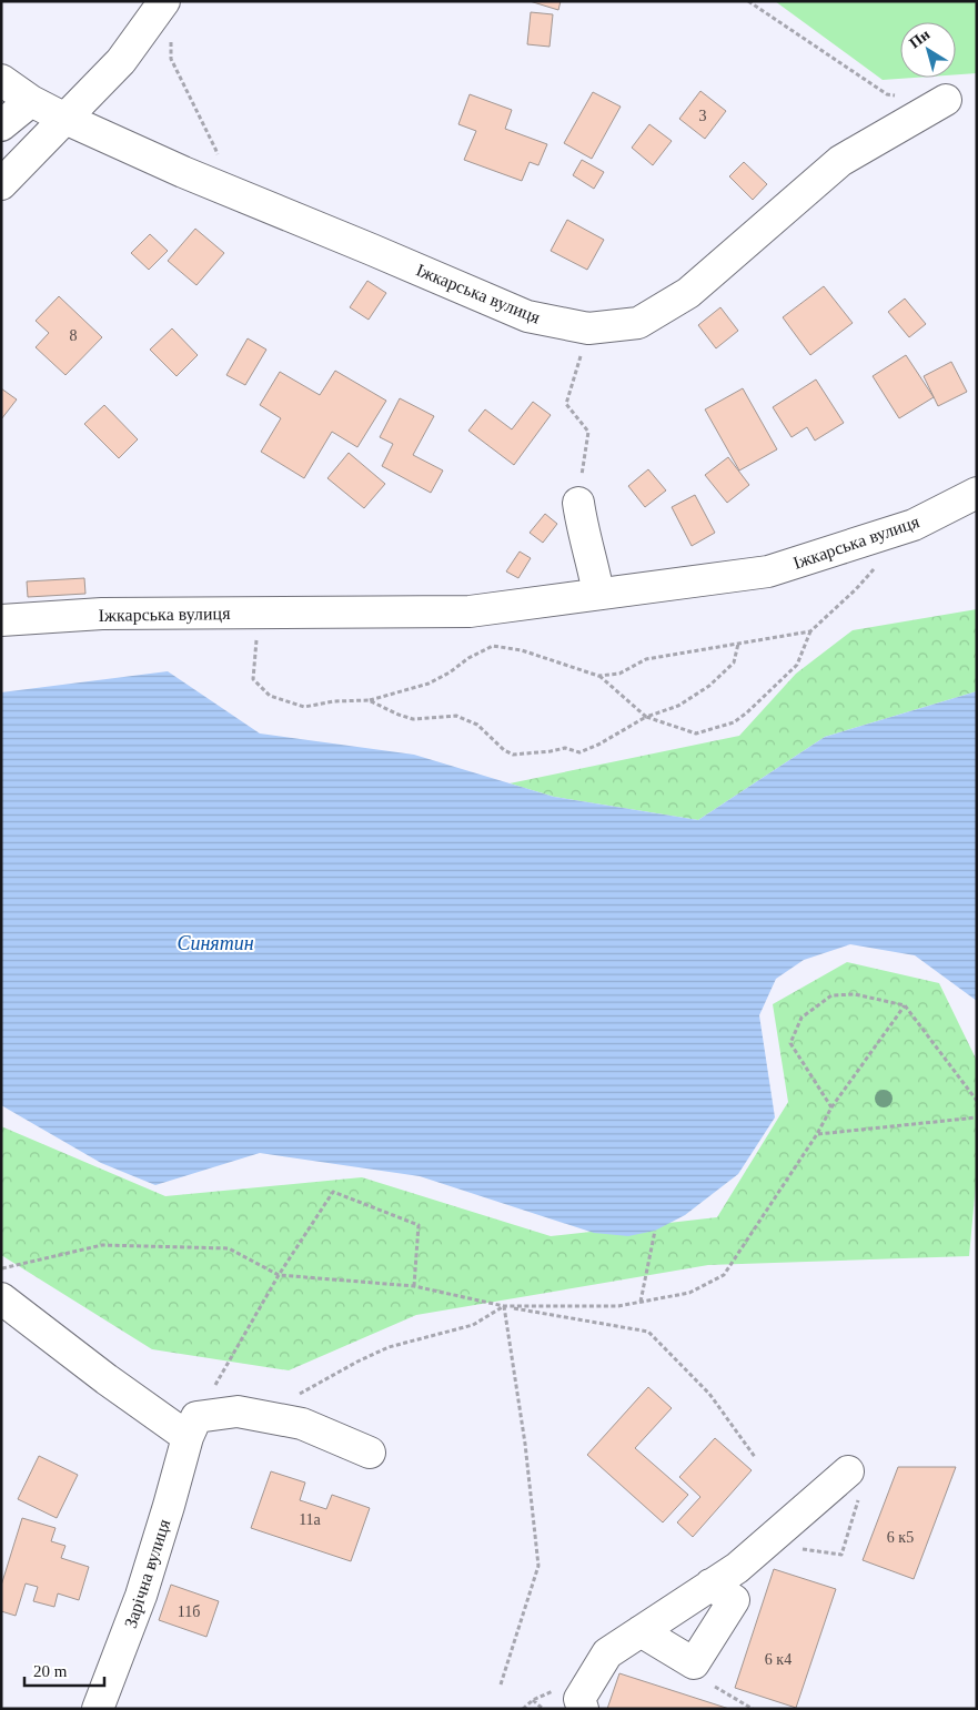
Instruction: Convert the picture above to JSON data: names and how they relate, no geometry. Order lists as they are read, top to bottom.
{
  "streets": {
    "street": ["Іжкарська вулиця", "Зарічна вулиця"]
  },
  "water": ["Синятин"],
  "house_numbers": [
    "3",
    "8",
    "11а",
    "6 к5",
    "11б",
    "6 к4"
  ],
  "scale_bar": "20 m",
  "north": "top left"
}
